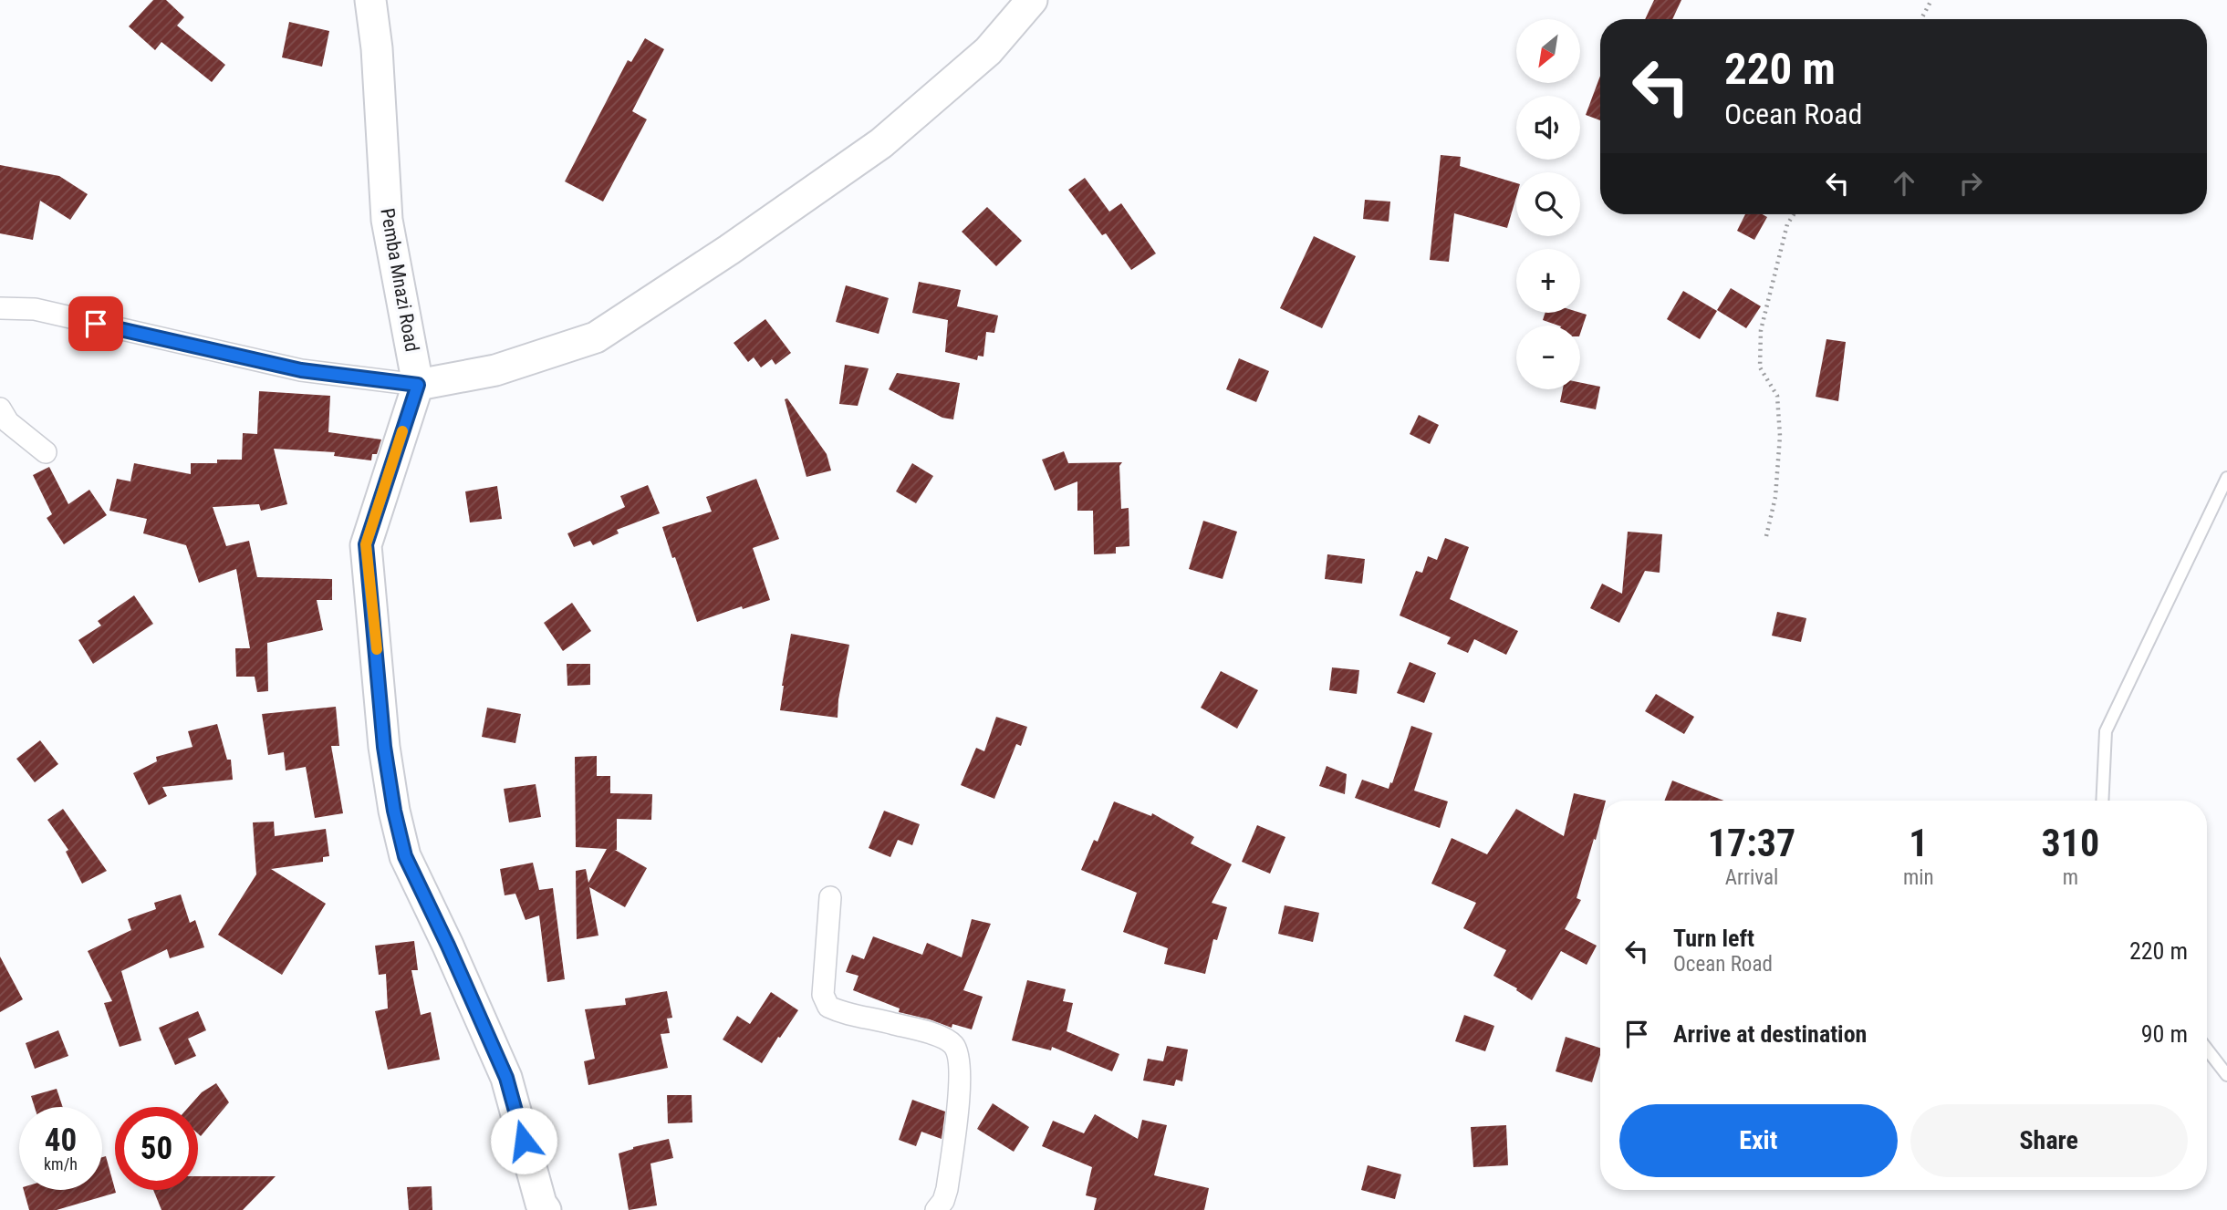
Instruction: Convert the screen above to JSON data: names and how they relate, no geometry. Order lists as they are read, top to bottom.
{
  "streets": {
    "main road": ["Pemba Mnazi Road"]
  },
  "north": "bottom left",
  "page": {
    "map_buttons": ["+", "−"],
    "turn": ["220 m", "Ocean Road"],
    "eta": [
      "17:37",
      "Arrival",
      "1",
      "min",
      "310",
      "m"
    ],
    "list": [
      {
        "name": "Turn left",
        "note": "Ocean Road",
        "value": "220 m"
      },
      {
        "name": "Arrive at destination",
        "value": "90 m"
      }
    ],
    "buttons": ["Exit", "Share"],
    "speed": "40 km/h",
    "limit": "50"
  }
}
